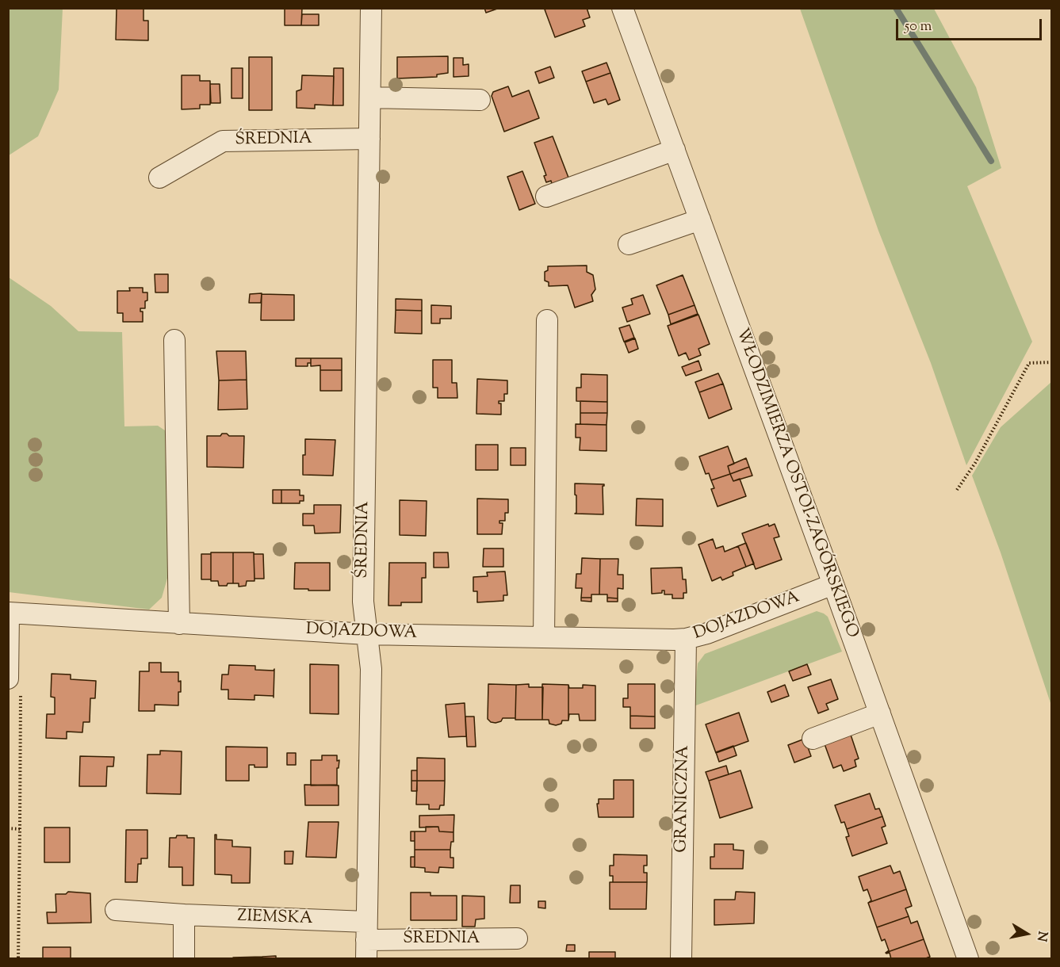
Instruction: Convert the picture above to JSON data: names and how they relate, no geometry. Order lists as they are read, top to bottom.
{
  "streets": {
    "street": [
      "ŚREDNIA",
      "WŁODZIMIERZA OSTOI-ZAGÓRSKIEGO",
      "DOJAZDOWA",
      "GRANICZNA",
      "ZIEMSKA"
    ]
  },
  "crossings": [
    ["ŚREDNIA", "DOJAZDOWA"],
    ["ŚREDNIA", "ZIEMSKA"],
    ["WŁODZIMIERZA OSTOI-ZAGÓRSKIEGO", "DOJAZDOWA"],
    ["DOJAZDOWA", "GRANICZNA"]
  ],
  "scale_bar": "50 m",
  "north": "right"
}
